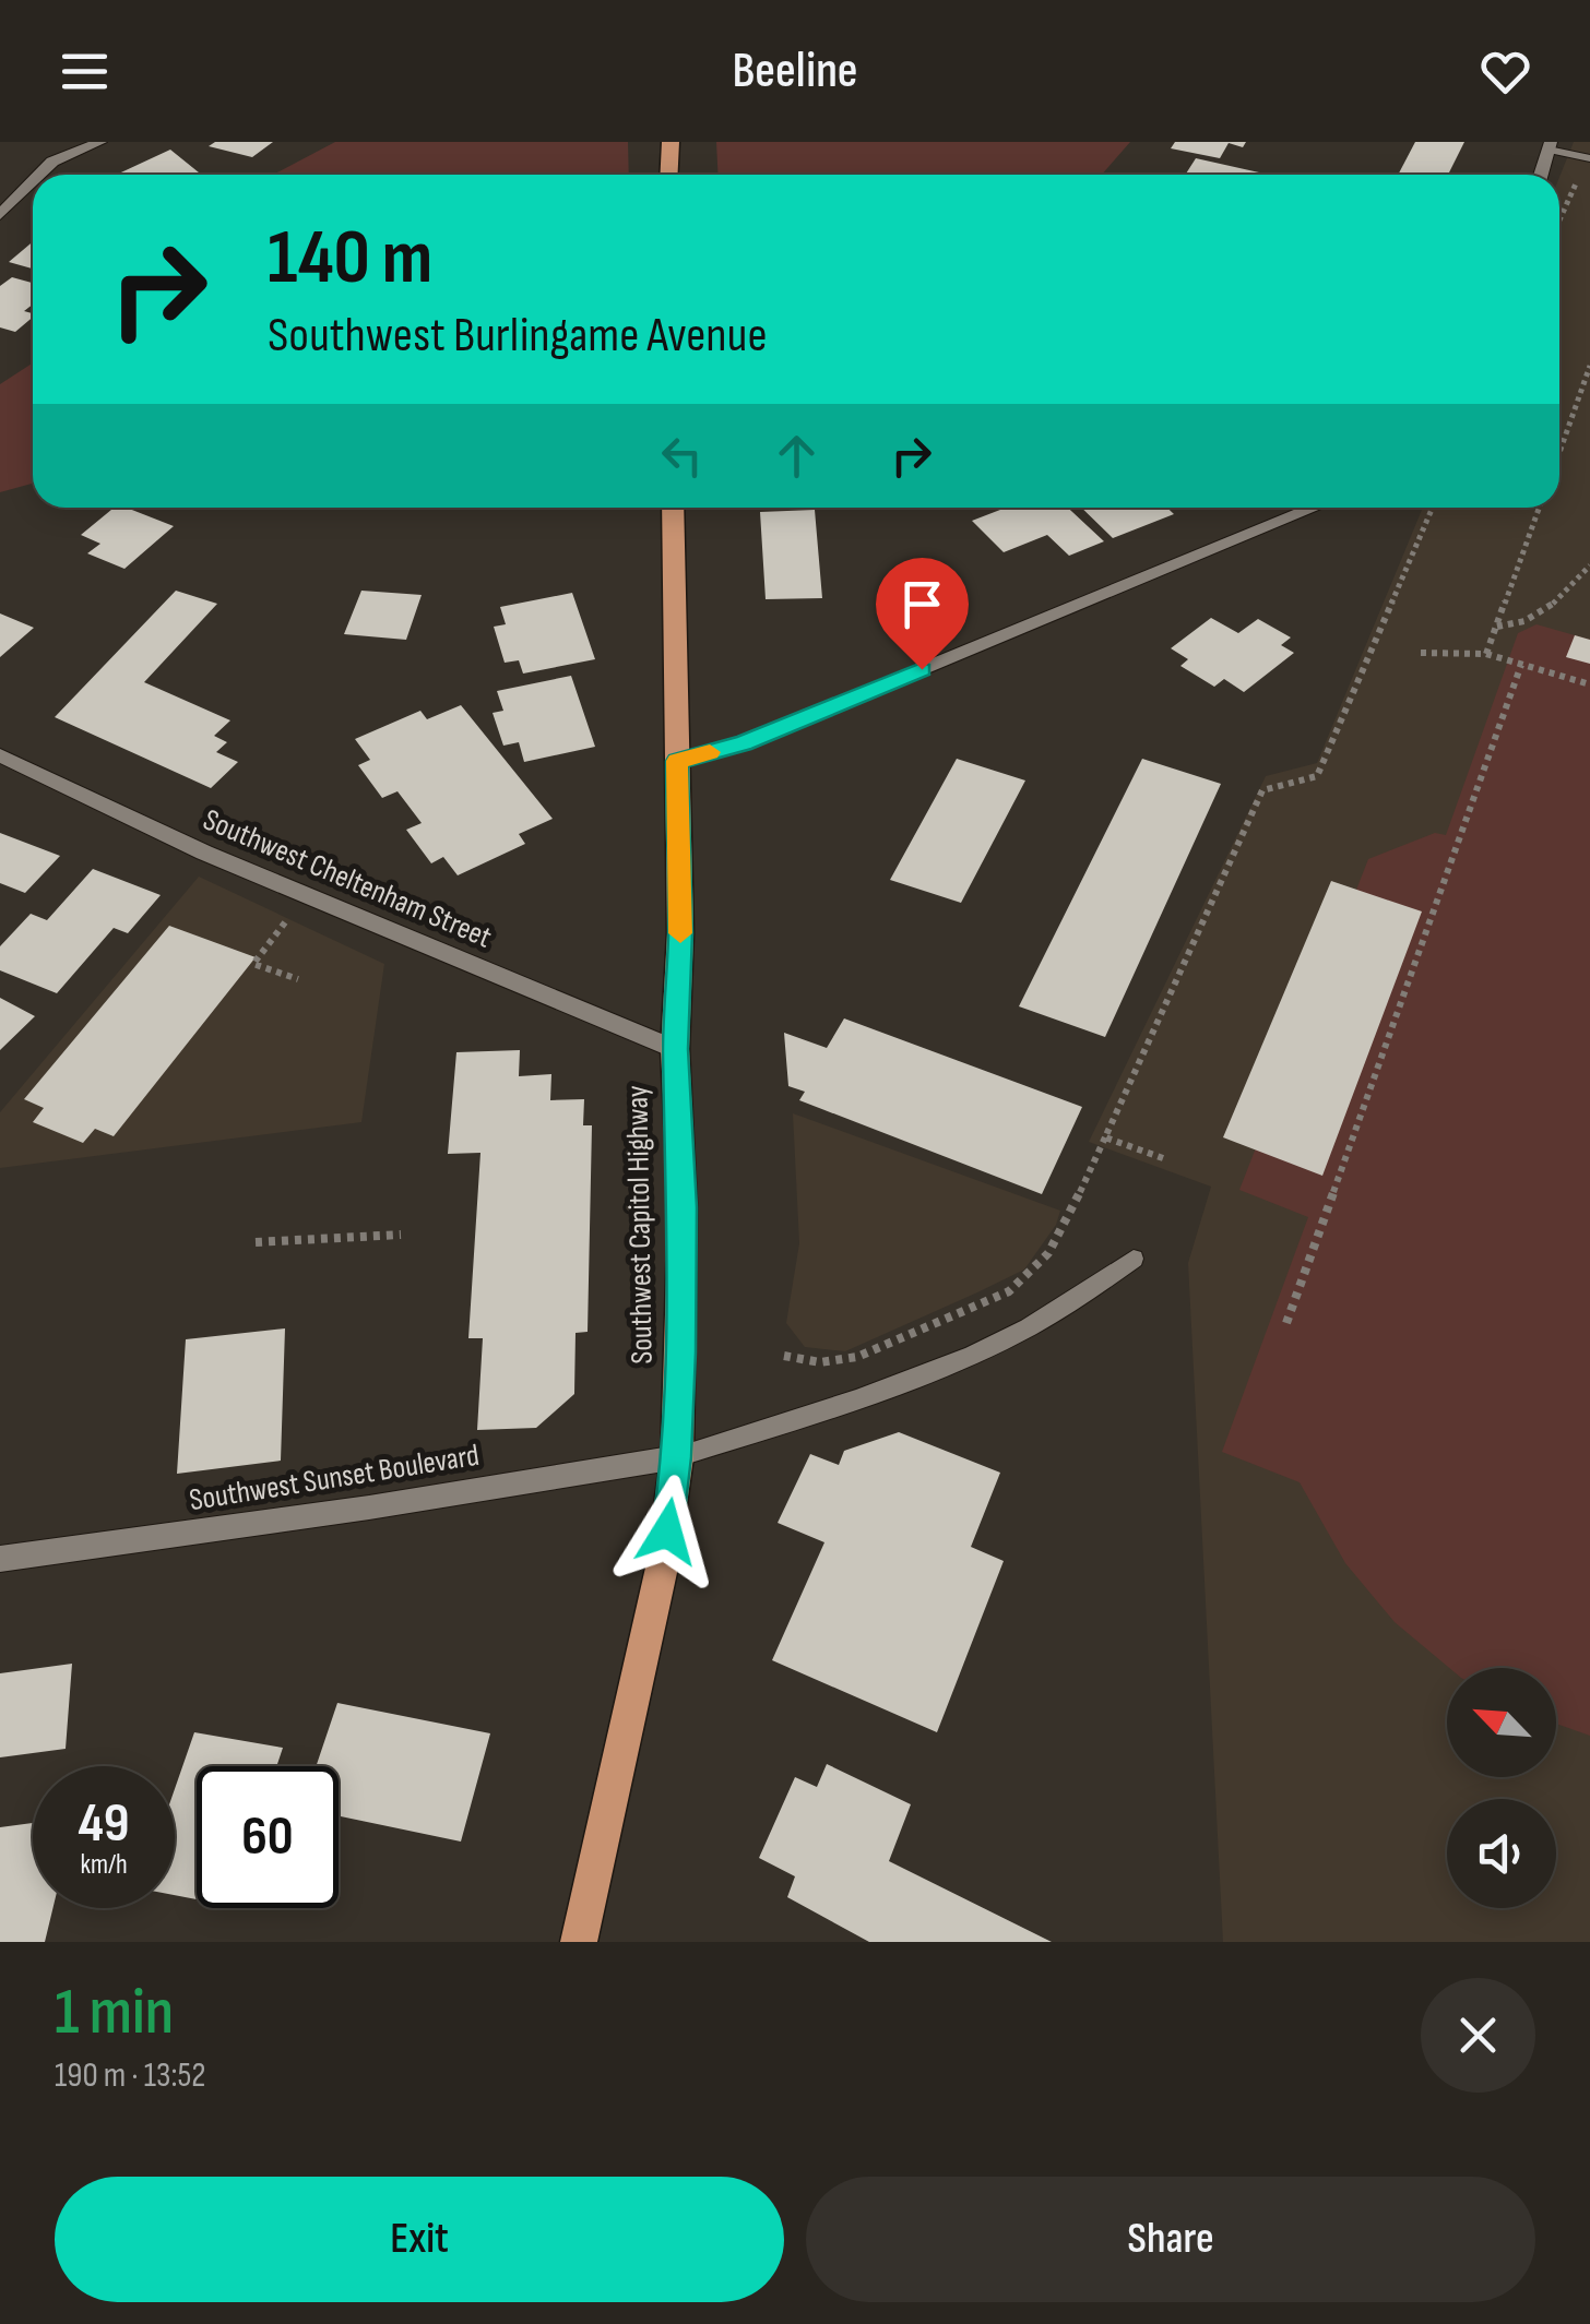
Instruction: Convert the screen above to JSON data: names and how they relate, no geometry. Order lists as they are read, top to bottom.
{
  "streets": {
    "main road": ["Southwest Capitol Highway"],
    "street": ["Southwest Cheltenham Street", "Southwest Sunset Boulevard"]
  },
  "crossings": [
    ["Southwest Cheltenham Street", "Southwest Capitol Highway"],
    ["Southwest Capitol Highway", "Southwest Sunset Boulevard"]
  ],
  "north": "top left",
  "page": {
    "header": "Beeline",
    "turn": ["140 m", "Southwest Burlingame Avenue"],
    "speed": "49 km/h",
    "limit": "60",
    "heading": ["1 min", "190 m · 13:52"],
    "buttons": ["Exit", "Share"]
  }
}
